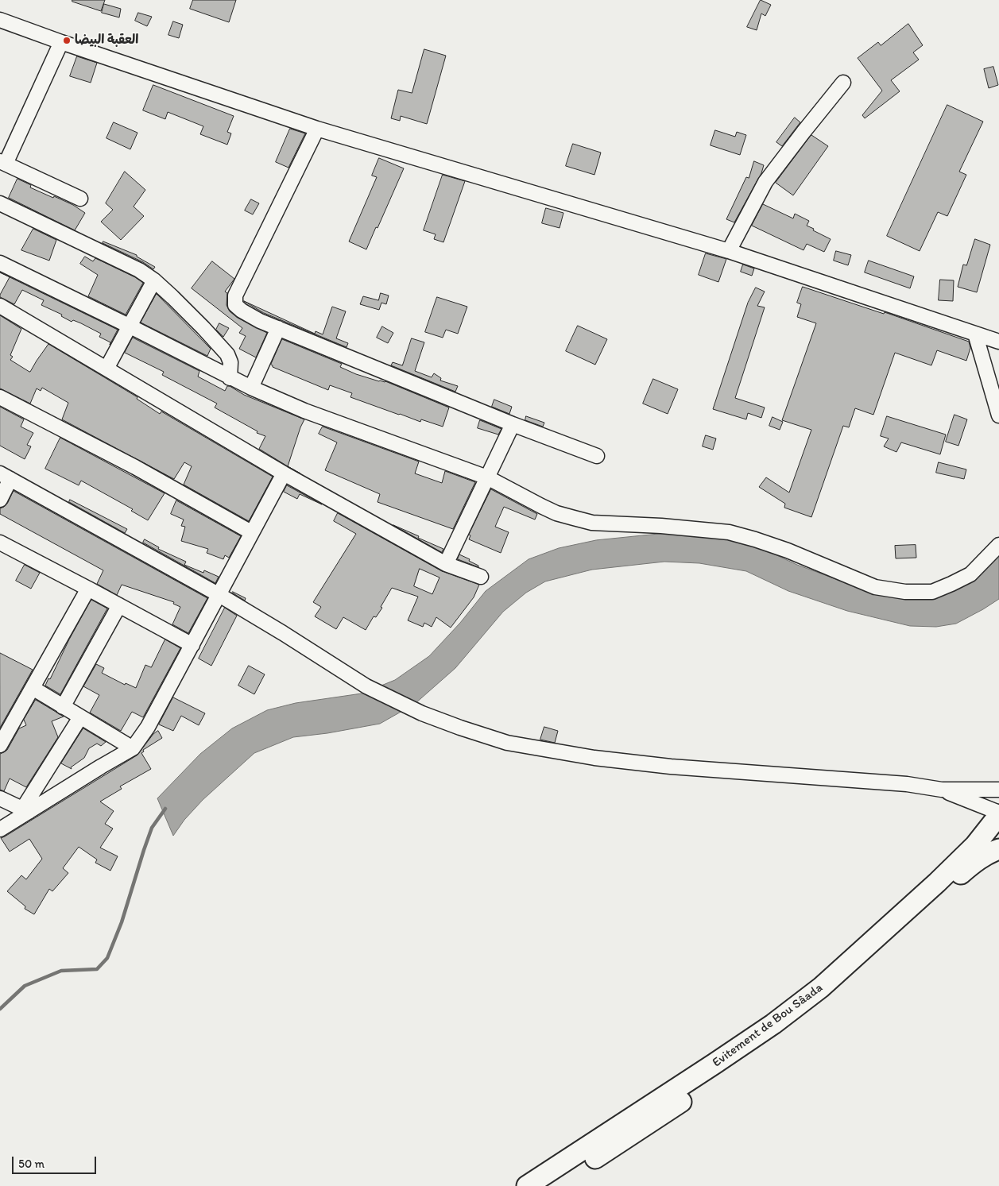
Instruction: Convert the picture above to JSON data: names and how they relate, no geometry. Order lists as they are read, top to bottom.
{
  "streets": {
    "highway": ["Evitement de Bou Sâada"]
  },
  "places": ["العقبة البيضا"],
  "scale_bar": "50 m"
}
